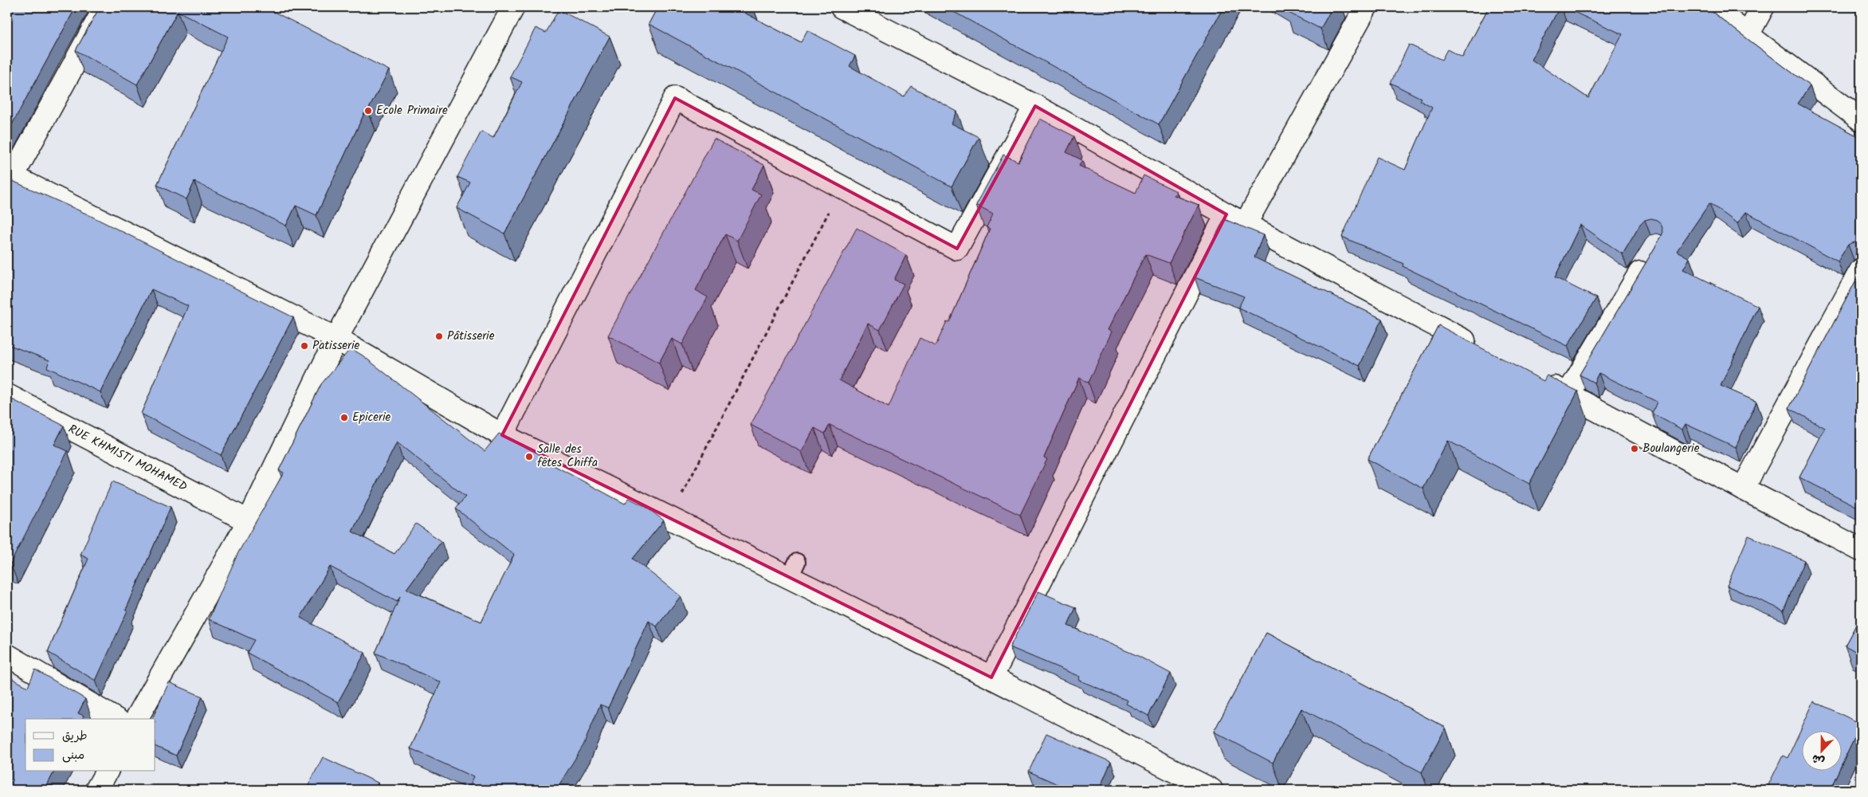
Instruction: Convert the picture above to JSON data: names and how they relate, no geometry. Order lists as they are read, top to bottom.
{
  "streets": {
    "street": ["RUE KHMISTI MOHAMED"]
  },
  "places": [
    "Ecole Primaire",
    "Pâtisserie",
    "Patisserie",
    "Epicerie",
    "Boulangerie",
    "Salle des fêtes Chiffa"
  ],
  "legend": ["طريق", "مبنى"],
  "north": "bottom"
}
